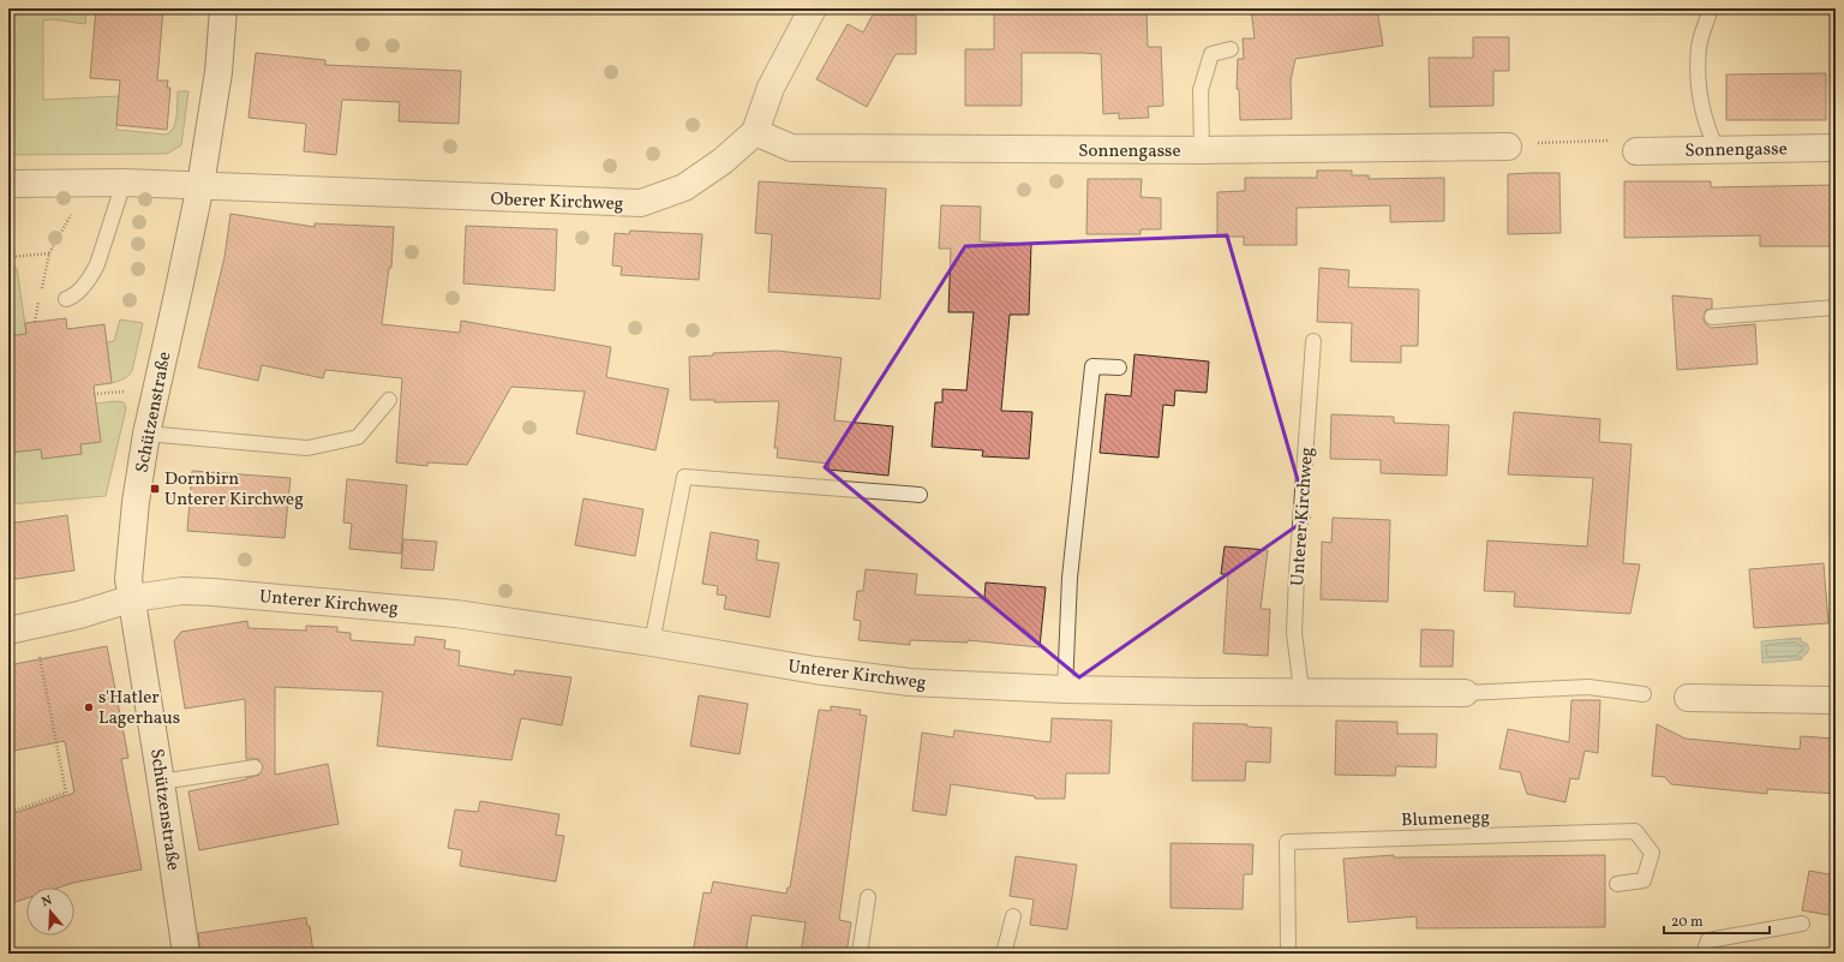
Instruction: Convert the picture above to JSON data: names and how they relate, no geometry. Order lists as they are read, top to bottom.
{
  "streets": {
    "street": [
      "Sonnengasse",
      "Oberer Kirchweg",
      "Schützenstraße",
      "Unterer Kirchweg"
    ],
    "lane": ["Blumenegg"]
  },
  "crossings": [
    ["Sonnengasse", "Oberer Kirchweg"],
    ["Oberer Kirchweg", "Schützenstraße"],
    ["Schützenstraße", "Unterer Kirchweg"]
  ],
  "places": {
    "transit": ["Dornbirn Unterer Kirchweg"],
    "other": ["s'Hatler Lagerhaus"]
  },
  "scale_bar": "20 m",
  "north": "top"
}
